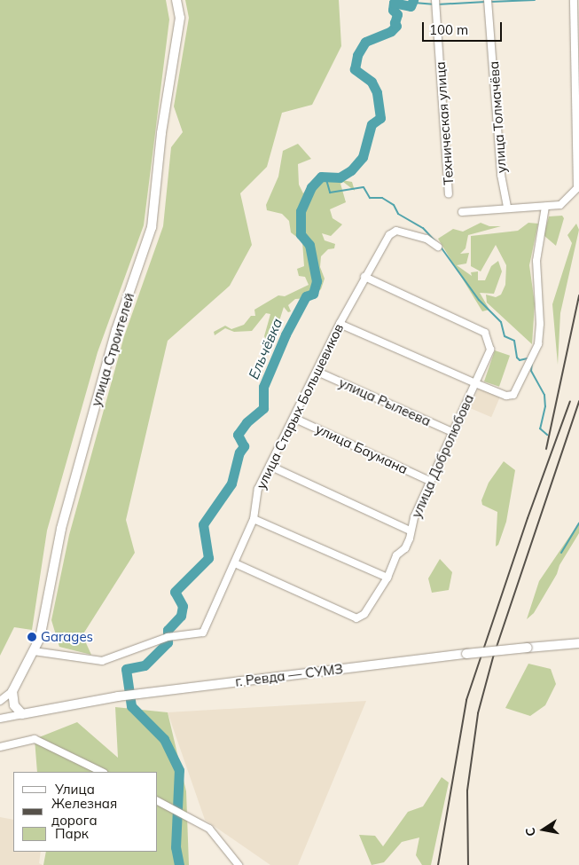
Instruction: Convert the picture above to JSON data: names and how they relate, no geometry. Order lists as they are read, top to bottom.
{
  "streets": {
    "main road": ["улица Строителей", "г. Ревда — СУМЗ"],
    "street": [
      "улица Толмачёва",
      "Техническая улица",
      "улица Рылеева",
      "улица Старых Большевиков",
      "улица Баумана",
      "улица Добролюбова"
    ]
  },
  "crossings": [
    ["улица Строителей", "улица Старых Большевиков"],
    ["улица Рылеева", "улица Старых Большевиков"],
    ["улица Рылеева", "улица Добролюбова"],
    ["улица Старых Большевиков", "улица Баумана"],
    ["улица Старых Большевиков", "улица Добролюбова"],
    ["улица Баумана", "улица Добролюбова"]
  ],
  "water": ["Ельчёвка"],
  "places": ["Garages"],
  "legend": ["Улица", "Железная дорога", "Парк"],
  "scale_bar": "100 m",
  "north": "left"
}
